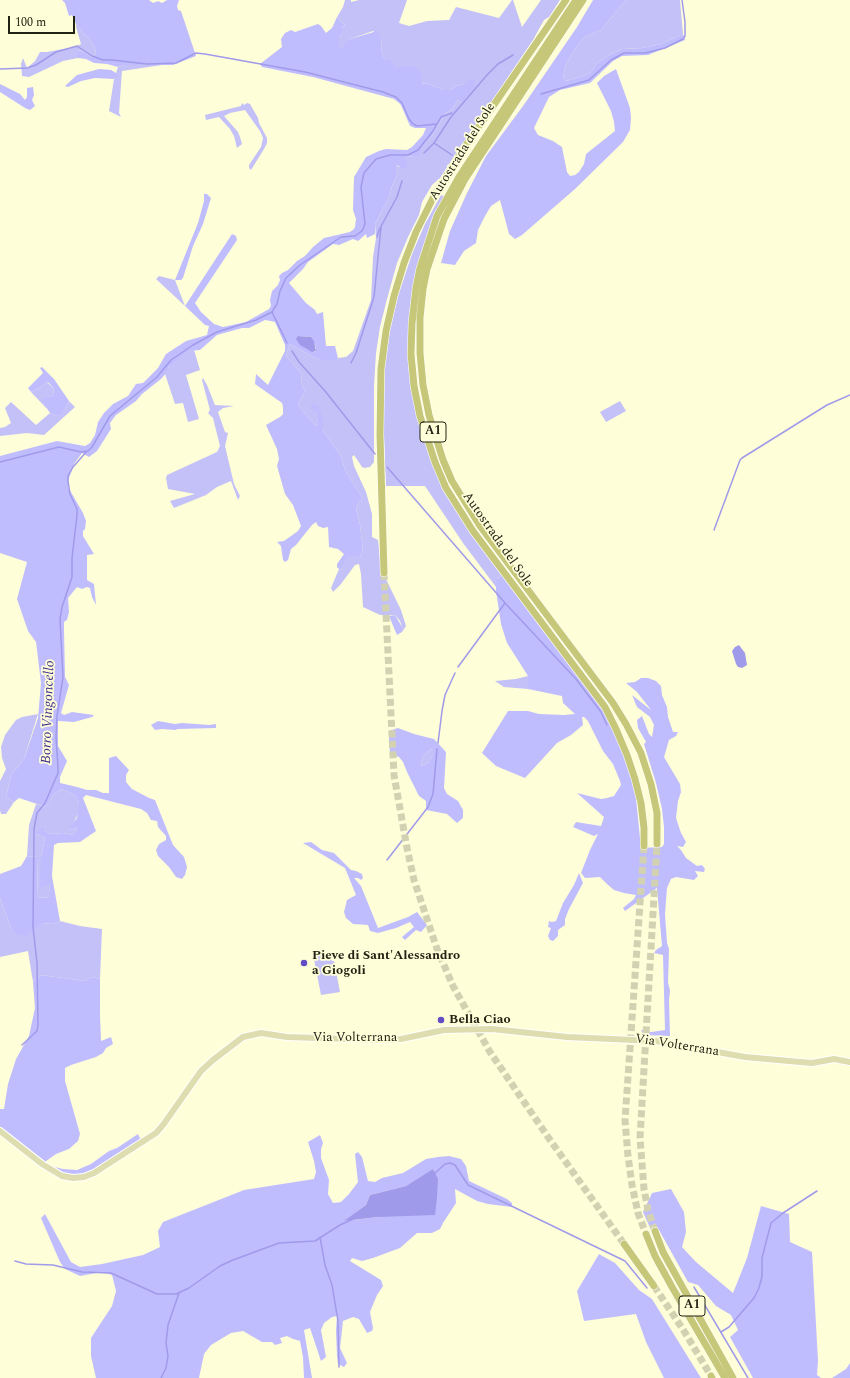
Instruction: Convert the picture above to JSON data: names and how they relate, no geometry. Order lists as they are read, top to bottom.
{
  "streets": {
    "highway": ["Autostrada del Sole", "A1"],
    "main road": ["Via Volterrana"]
  },
  "water": ["Borro Vingoncello"],
  "places": ["Pieve di Sant'Alessandro a Giogoli", "Bella Ciao"],
  "scale_bar": "100 m"
}
